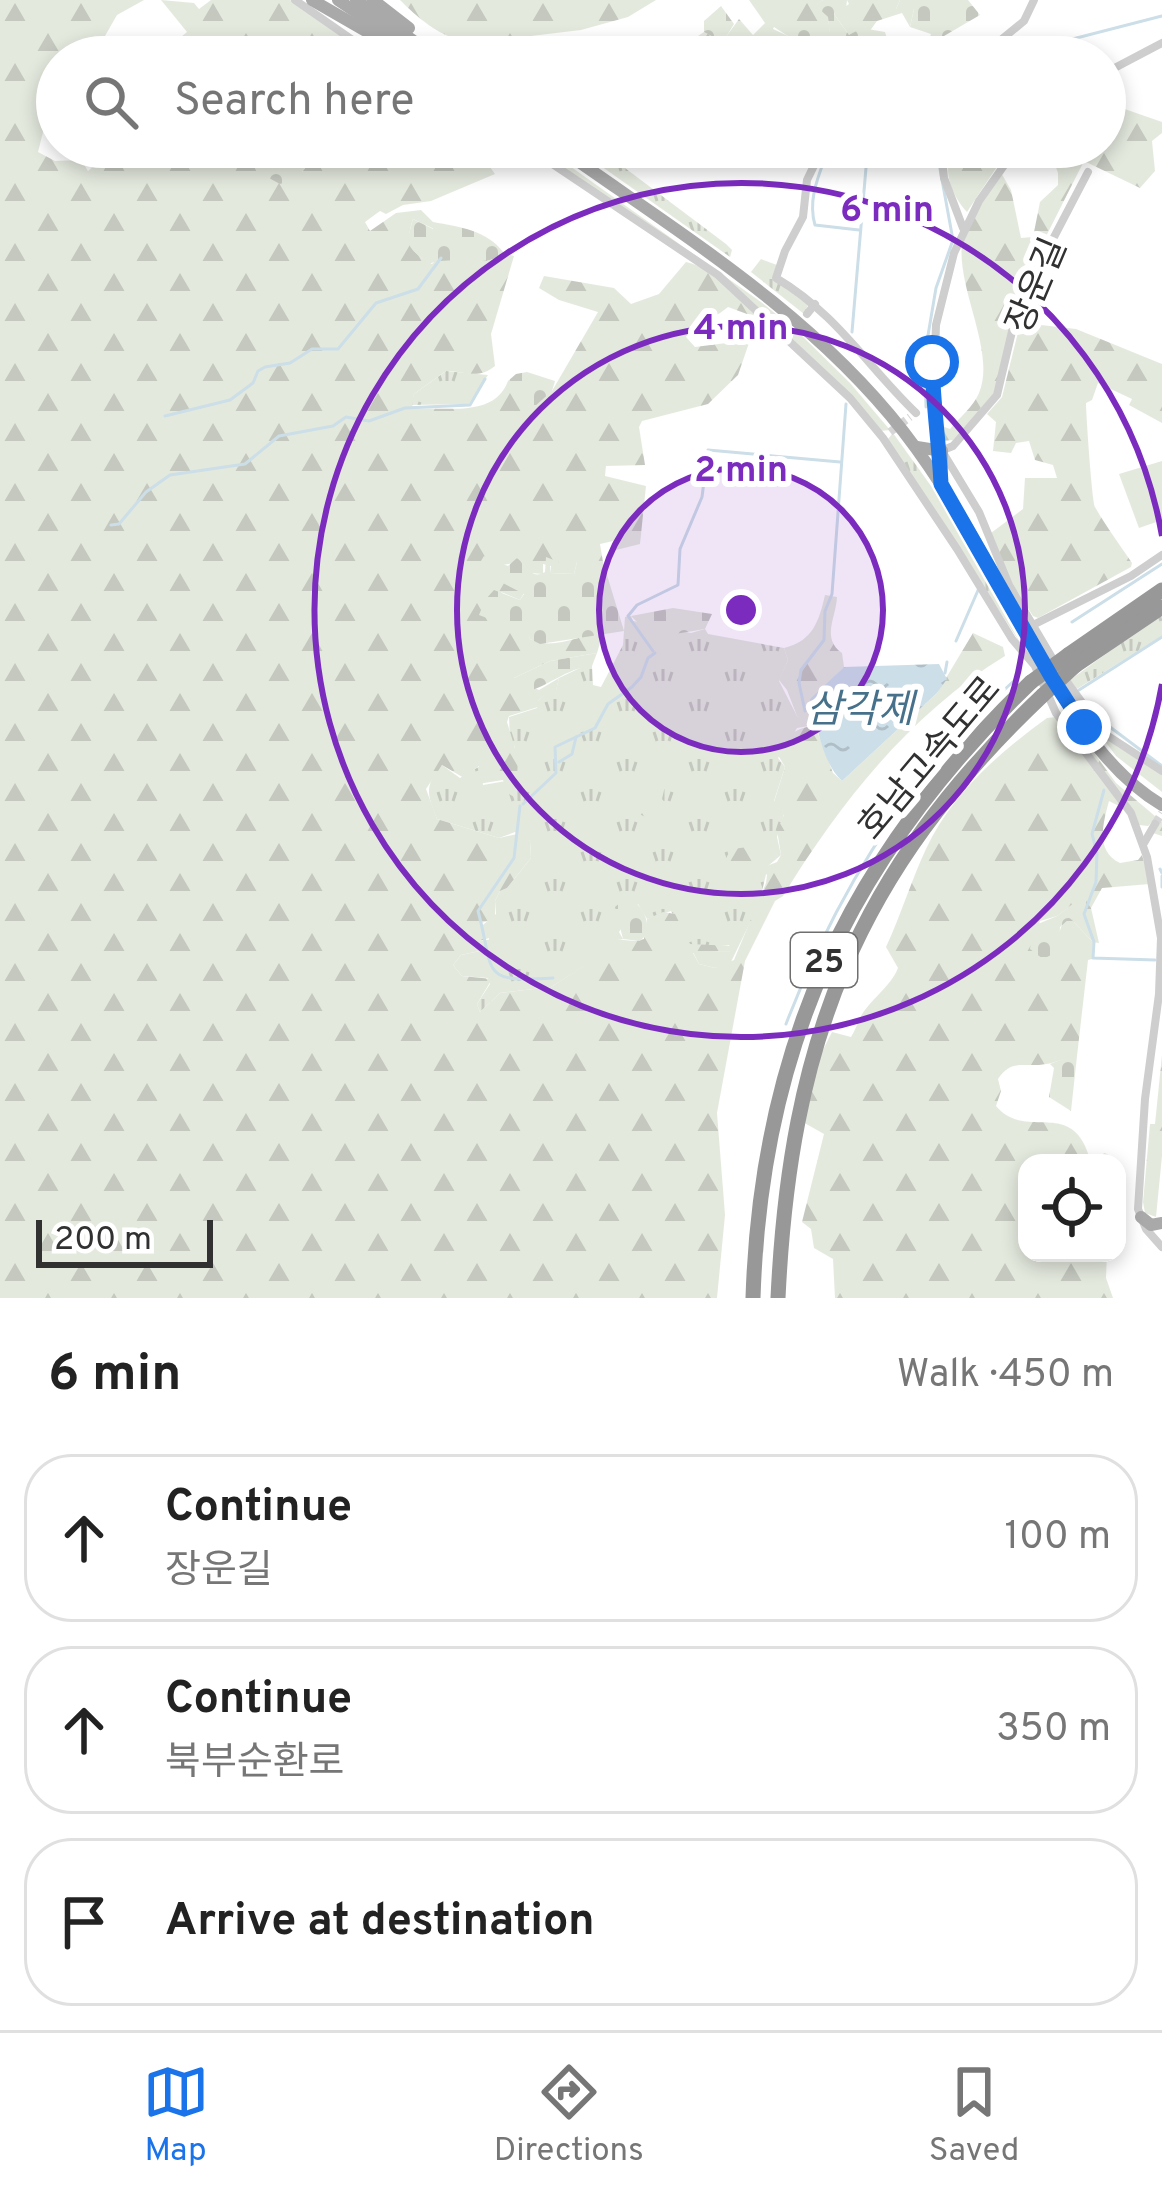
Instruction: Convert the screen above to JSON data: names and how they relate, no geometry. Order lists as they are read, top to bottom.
{
  "streets": {
    "highway": ["호남고속도로", "25"],
    "street": ["장운길"]
  },
  "water": ["삼각제"],
  "scale_bar": "200 m",
  "page": {
    "search": "Search here",
    "scale": "200 m",
    "heading": ["6 min", "Walk · 450 m"],
    "list": [
      ["Continue", "장운길", "100 m"],
      ["Continue", "북부순환로", "350 m"],
      "Arrive at destination"
    ],
    "nav": ["Map", "Directions", "Saved"]
  },
  "rings": ["6 min", "4 min", "2 min"]
}
